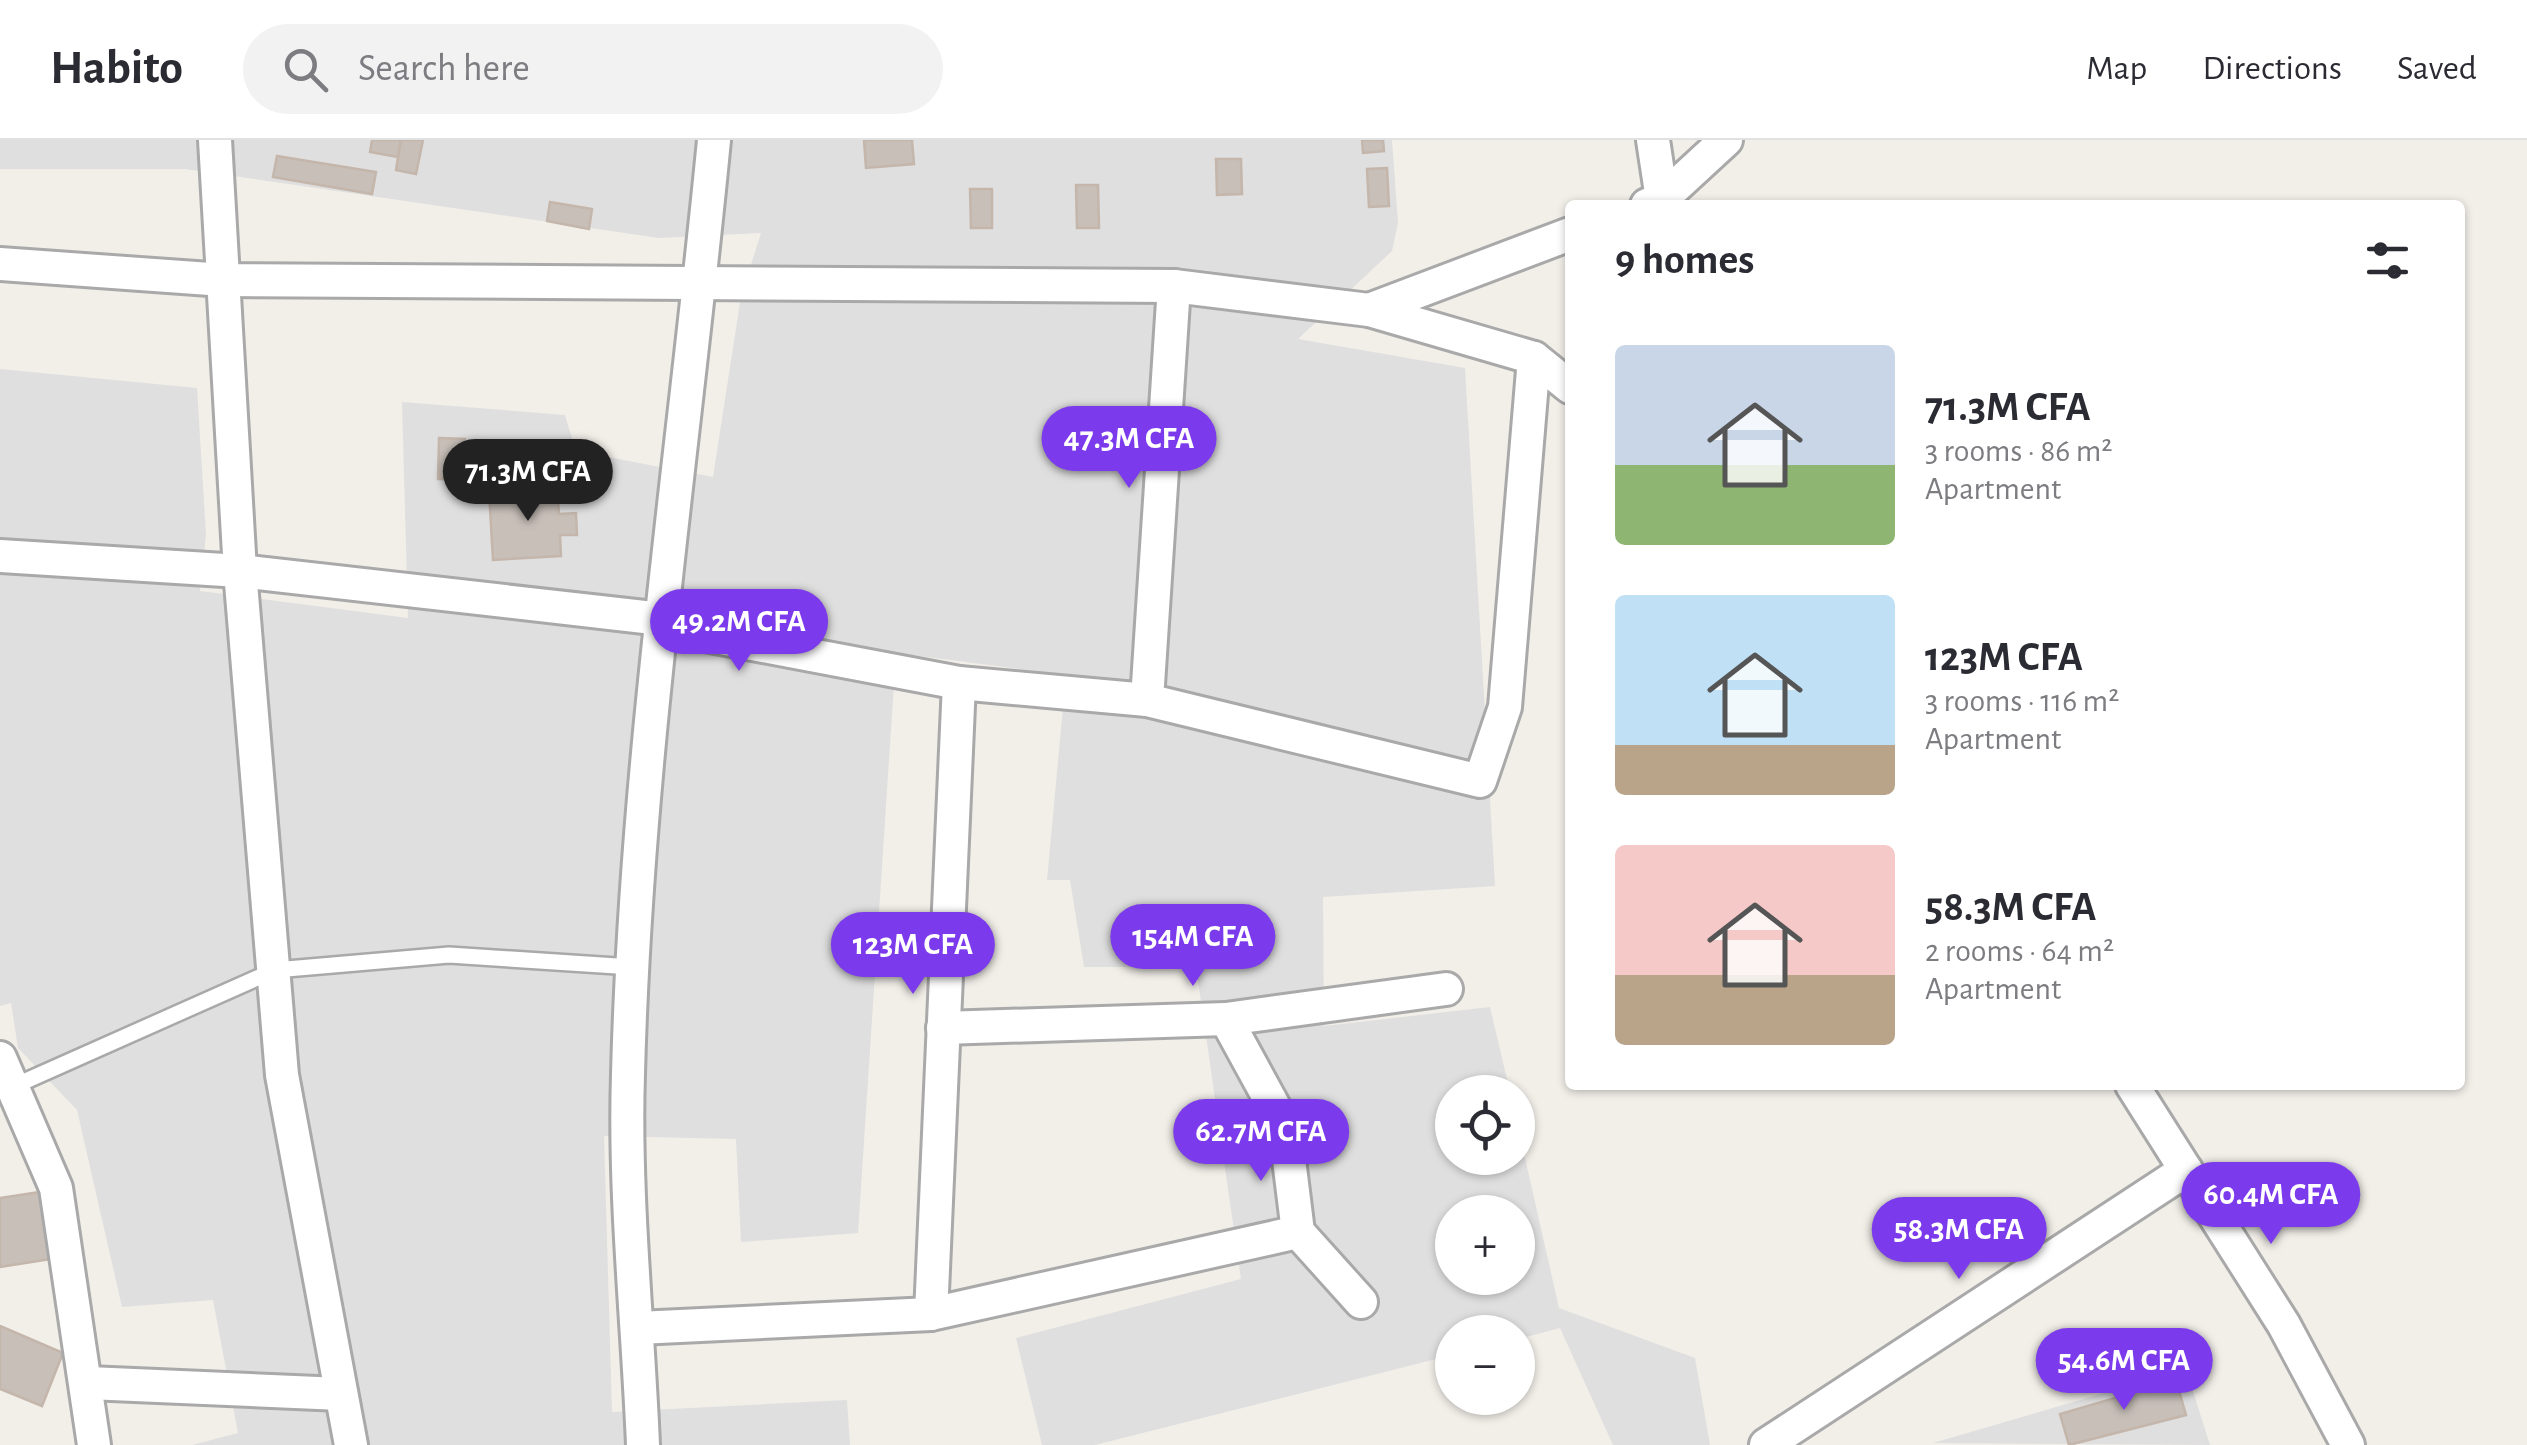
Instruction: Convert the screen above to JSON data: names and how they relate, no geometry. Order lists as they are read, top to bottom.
{
  "page": {
    "header": "Habito",
    "search": "Search here",
    "nav": ["Map", "Directions", "Saved"],
    "heading": "9 homes",
    "list": [
      {
        "name": "71.3M CFA",
        "note": "3 rooms · 86 m² · Apartment"
      },
      {
        "name": "123M CFA",
        "note": "3 rooms · 116 m² · Apartment"
      },
      {
        "name": "58.3M CFA",
        "note": "2 rooms · 64 m² · Apartment"
      }
    ],
    "price": [
      "47.3M CFA",
      "71.3M CFA",
      "49.2M CFA",
      "154M CFA",
      "123M CFA",
      "62.7M CFA",
      "60.4M CFA",
      "58.3M CFA",
      "54.6M CFA"
    ],
    "map_buttons": ["+", "−"]
  }
}
